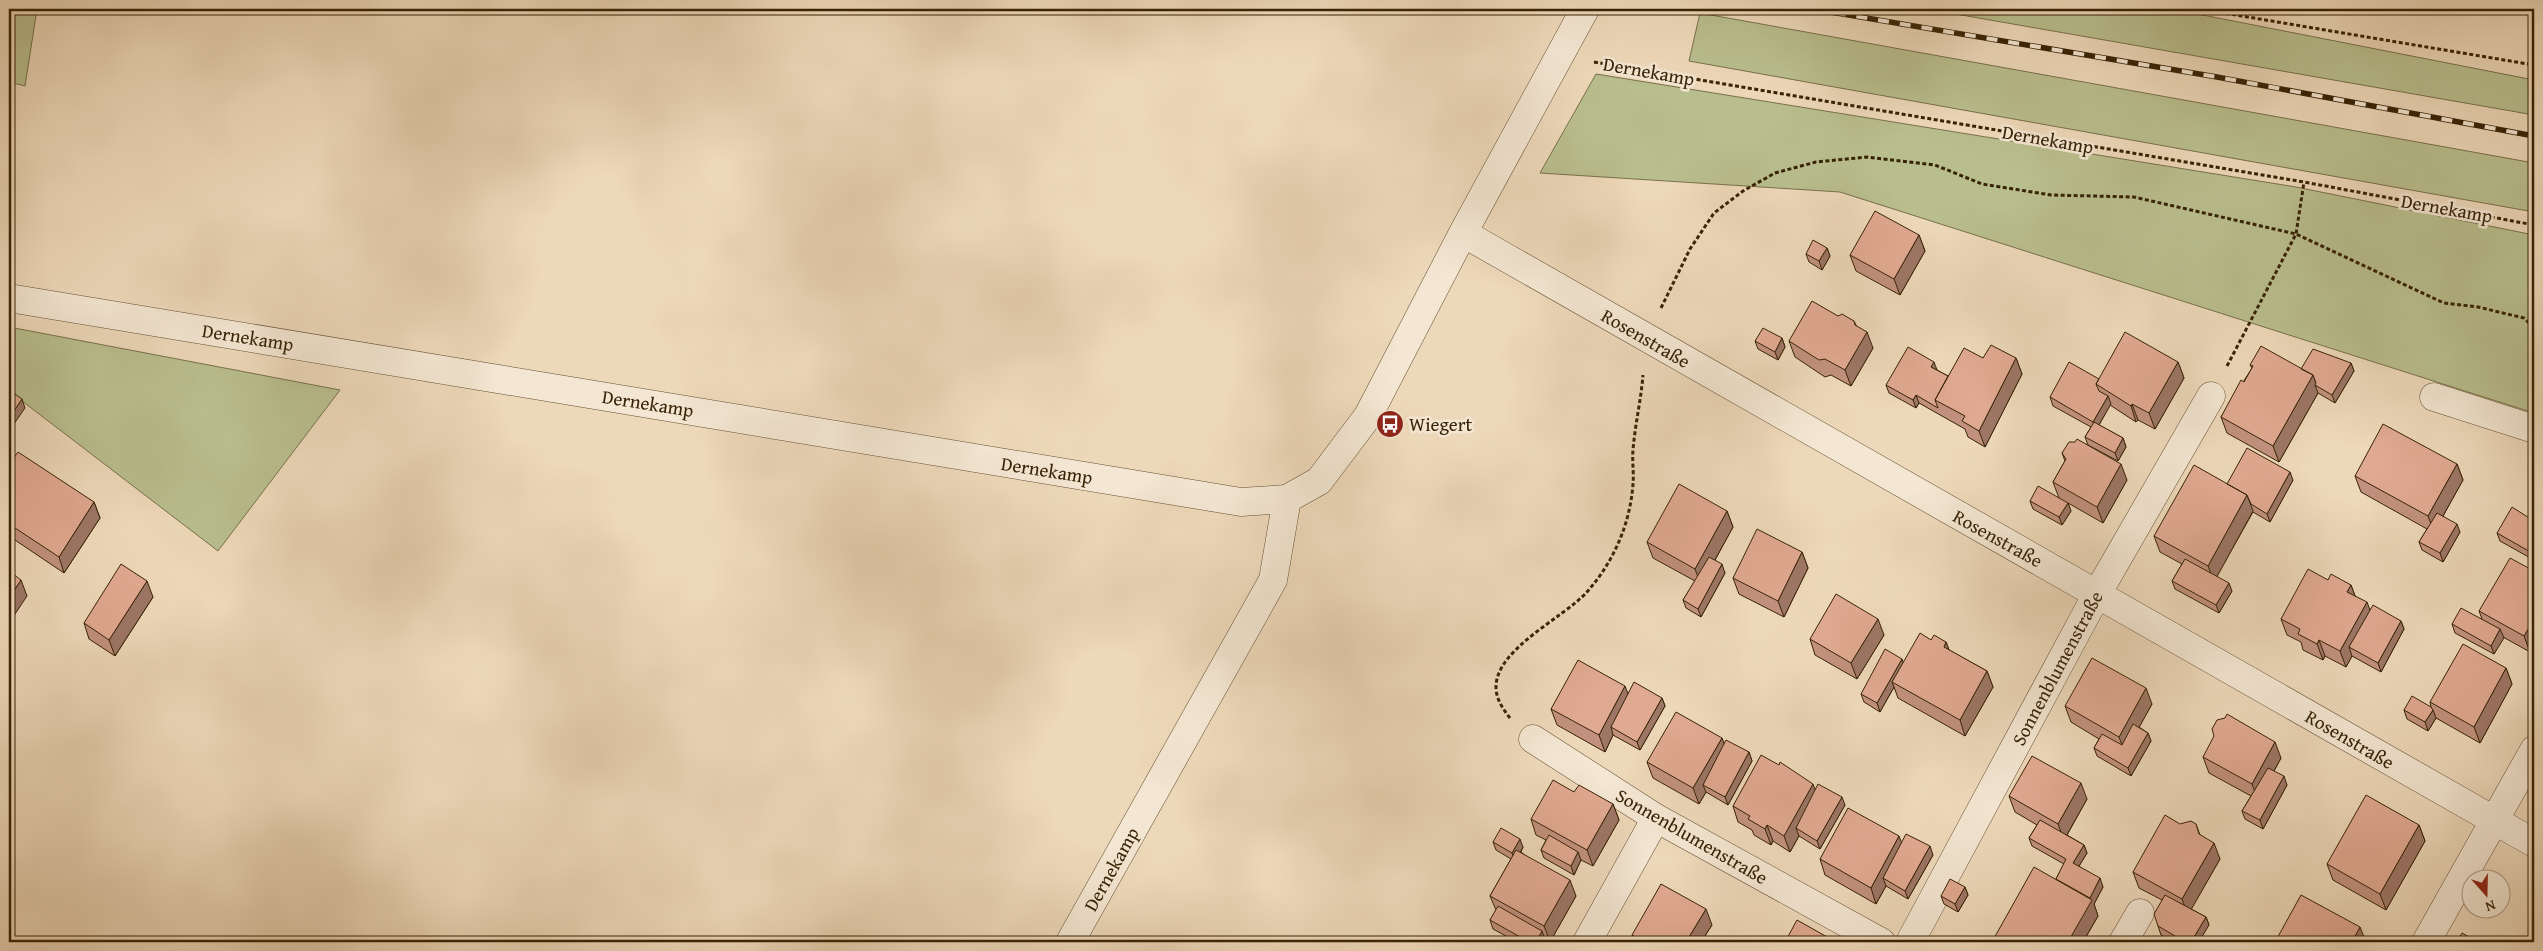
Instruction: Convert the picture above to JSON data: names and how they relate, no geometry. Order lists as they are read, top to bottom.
{
  "streets": {
    "street": ["Dernekamp", "Rosenstraße", "Sonnenblumenstraße"]
  },
  "crossings": [
    ["Dernekamp", "Rosenstraße"],
    ["Rosenstraße", "Sonnenblumenstraße"]
  ],
  "places": {
    "bus stop": ["Wiegert"]
  },
  "north": "bottom"
}
